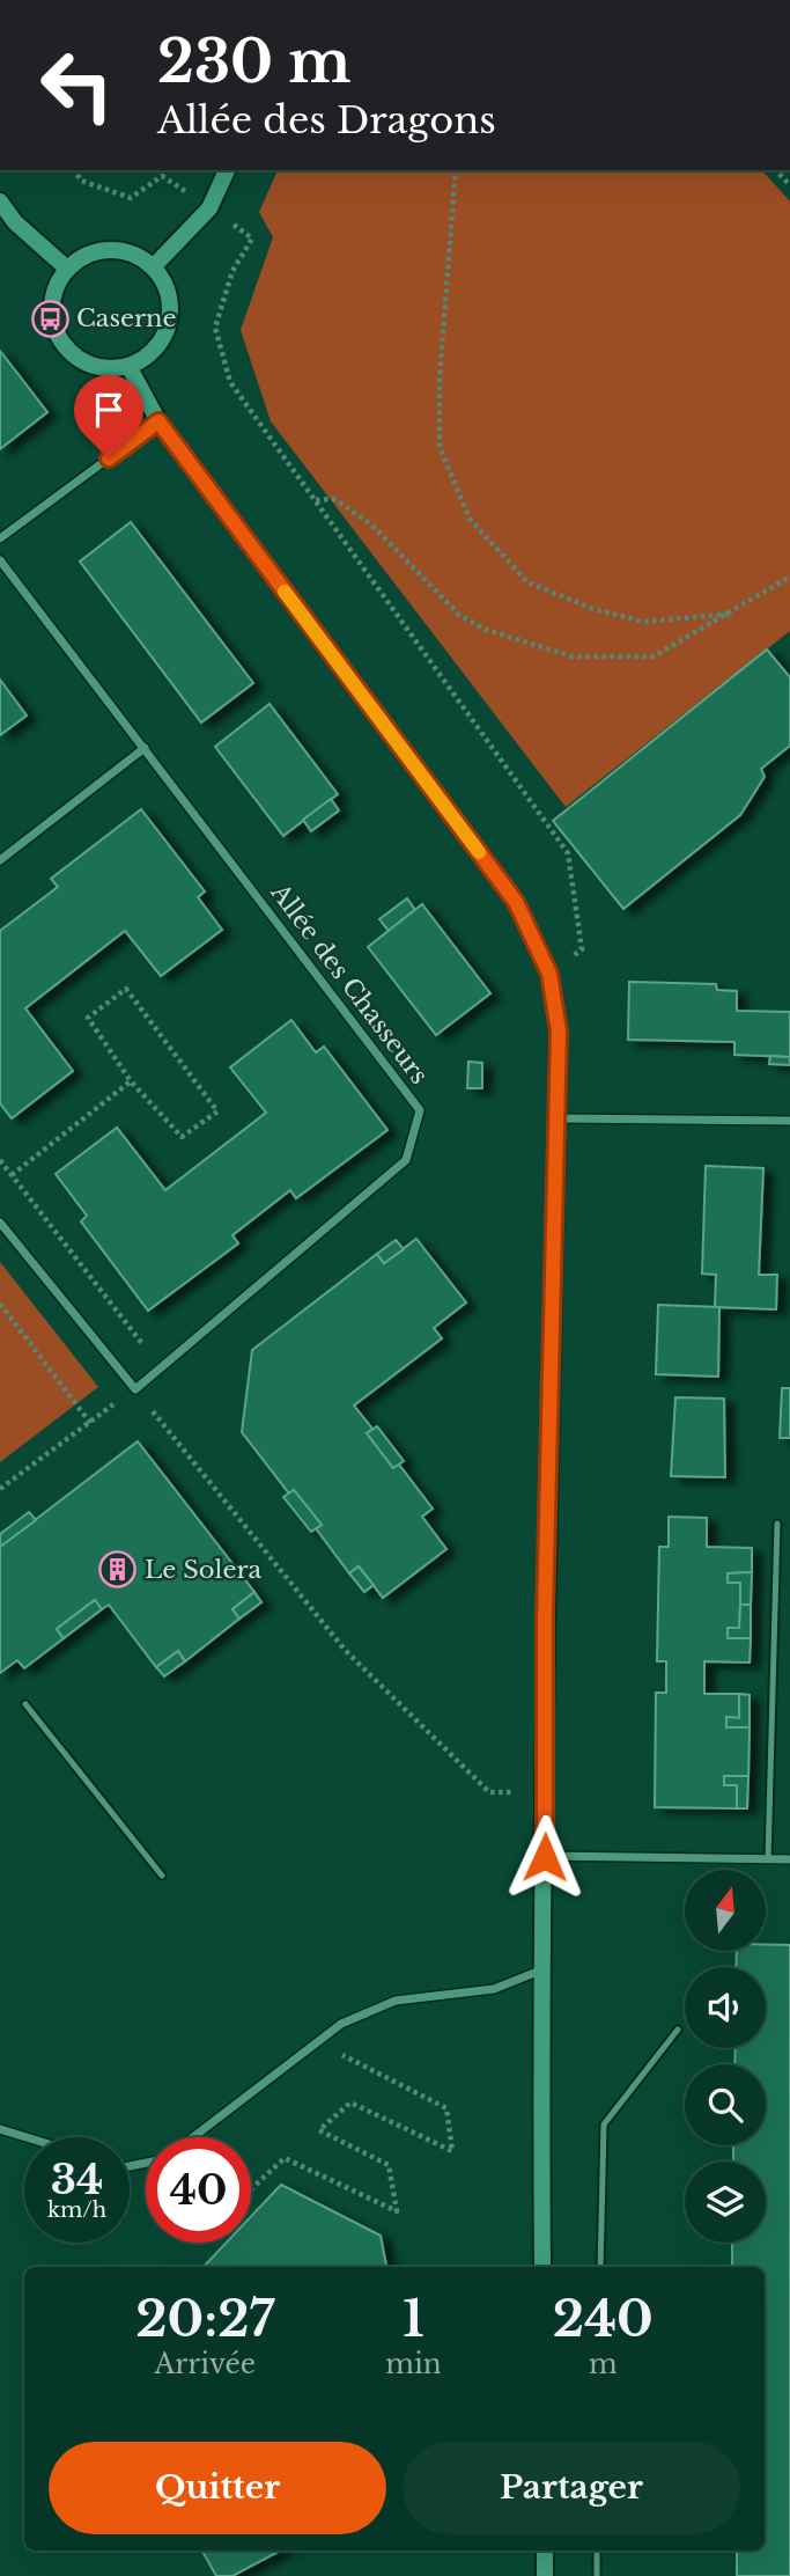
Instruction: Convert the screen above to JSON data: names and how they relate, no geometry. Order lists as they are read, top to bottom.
{
  "streets": {
    "street": ["Allée des Chasseurs"]
  },
  "places": {
    "bus stop": ["Caserne"],
    "building": ["Le Solera"]
  },
  "north": "top",
  "page": {
    "turn": ["230 m", "Allée des Dragons"],
    "speed": "34 km/h",
    "limit": "40",
    "eta": [
      "20:27",
      "Arrivée",
      "1",
      "min",
      "240",
      "m"
    ],
    "buttons": ["Quitter", "Partager"]
  }
}
